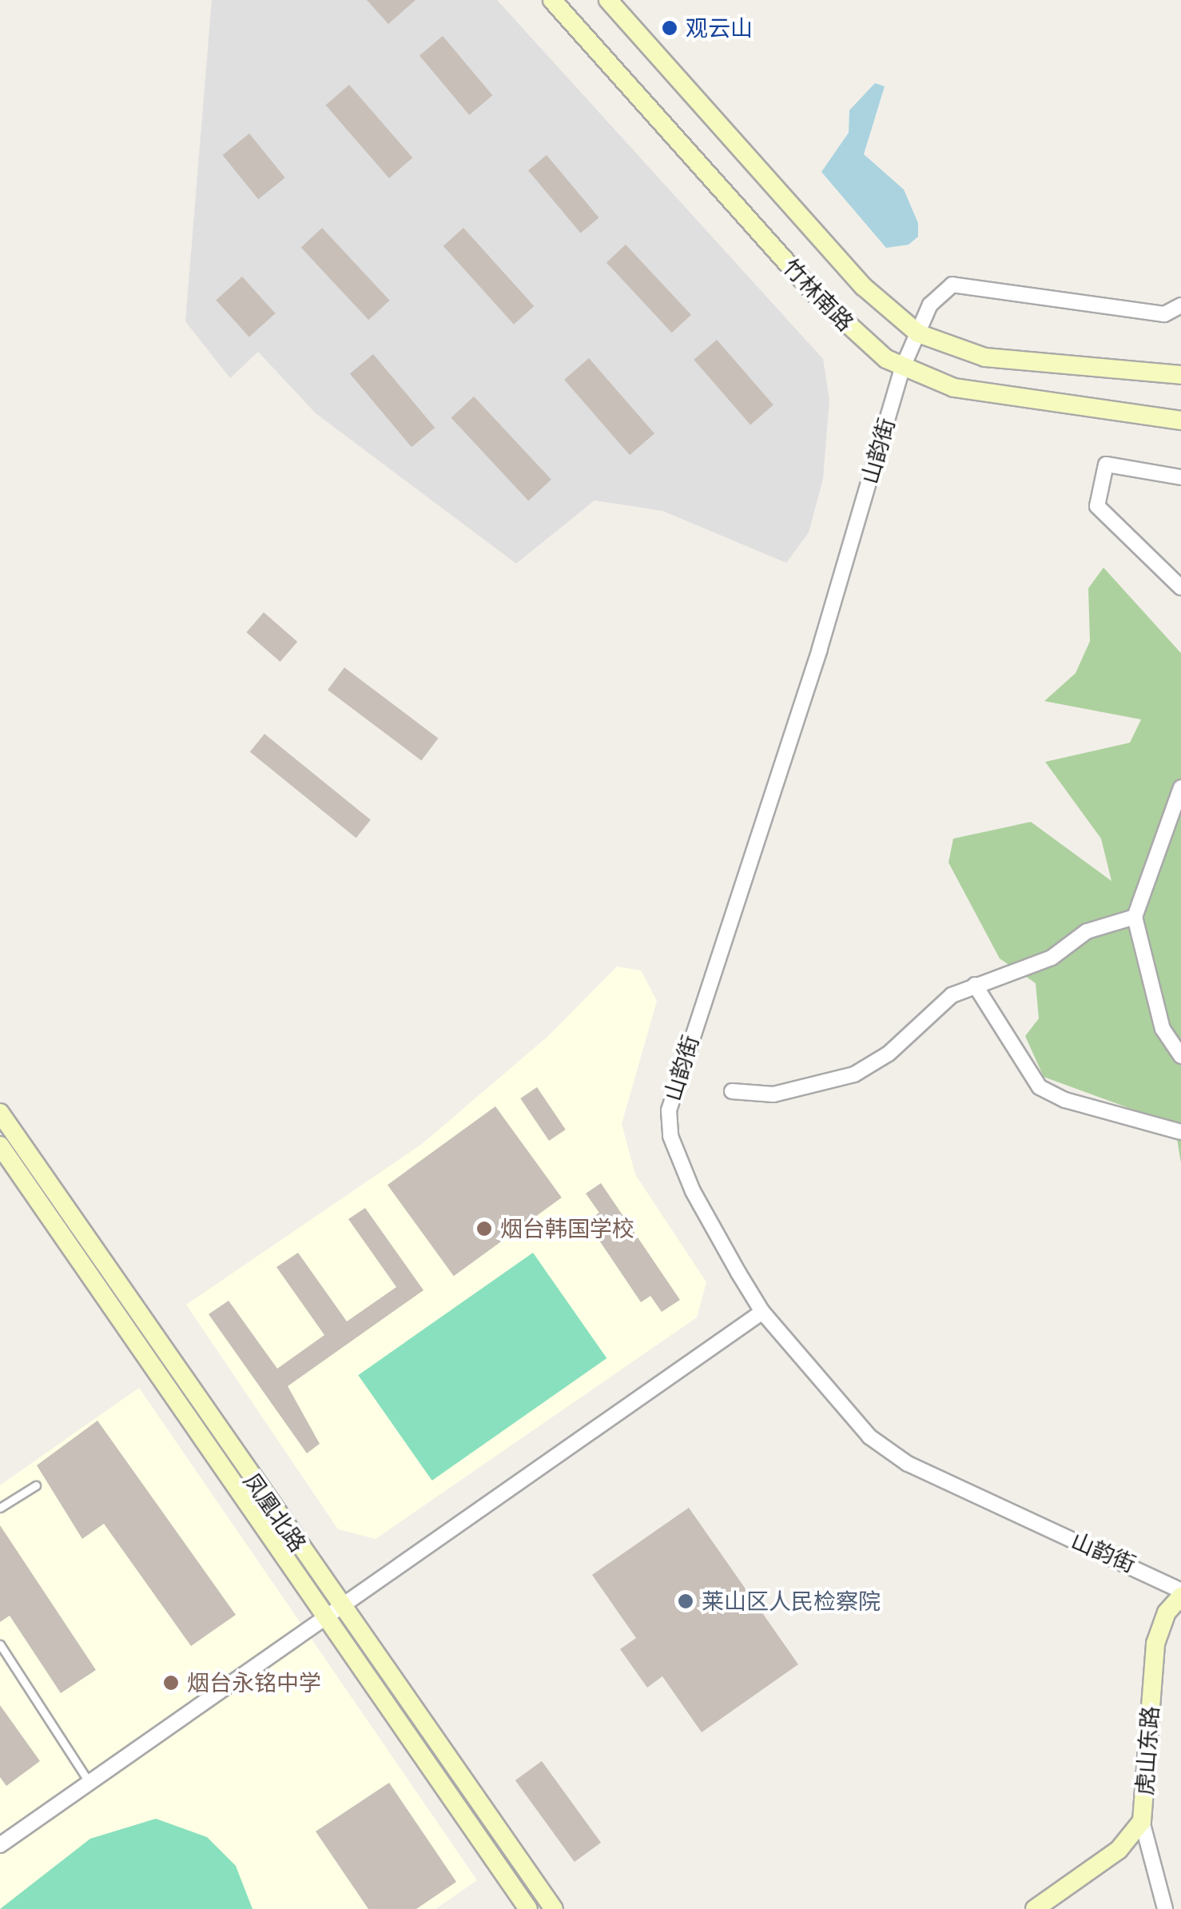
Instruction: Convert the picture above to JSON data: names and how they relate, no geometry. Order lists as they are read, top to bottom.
{
  "streets": {
    "street": [
      "竹林南路",
      "山韵街",
      "凤凰北路",
      "虎山东路"
    ]
  },
  "crossings": [
    ["竹林南路", "山韵街"],
    ["山韵街", "虎山东路"]
  ],
  "places": [
    "观云山",
    "烟台韩国学校",
    "莱山区人民检察院",
    "烟台永铭中学"
  ]
}
